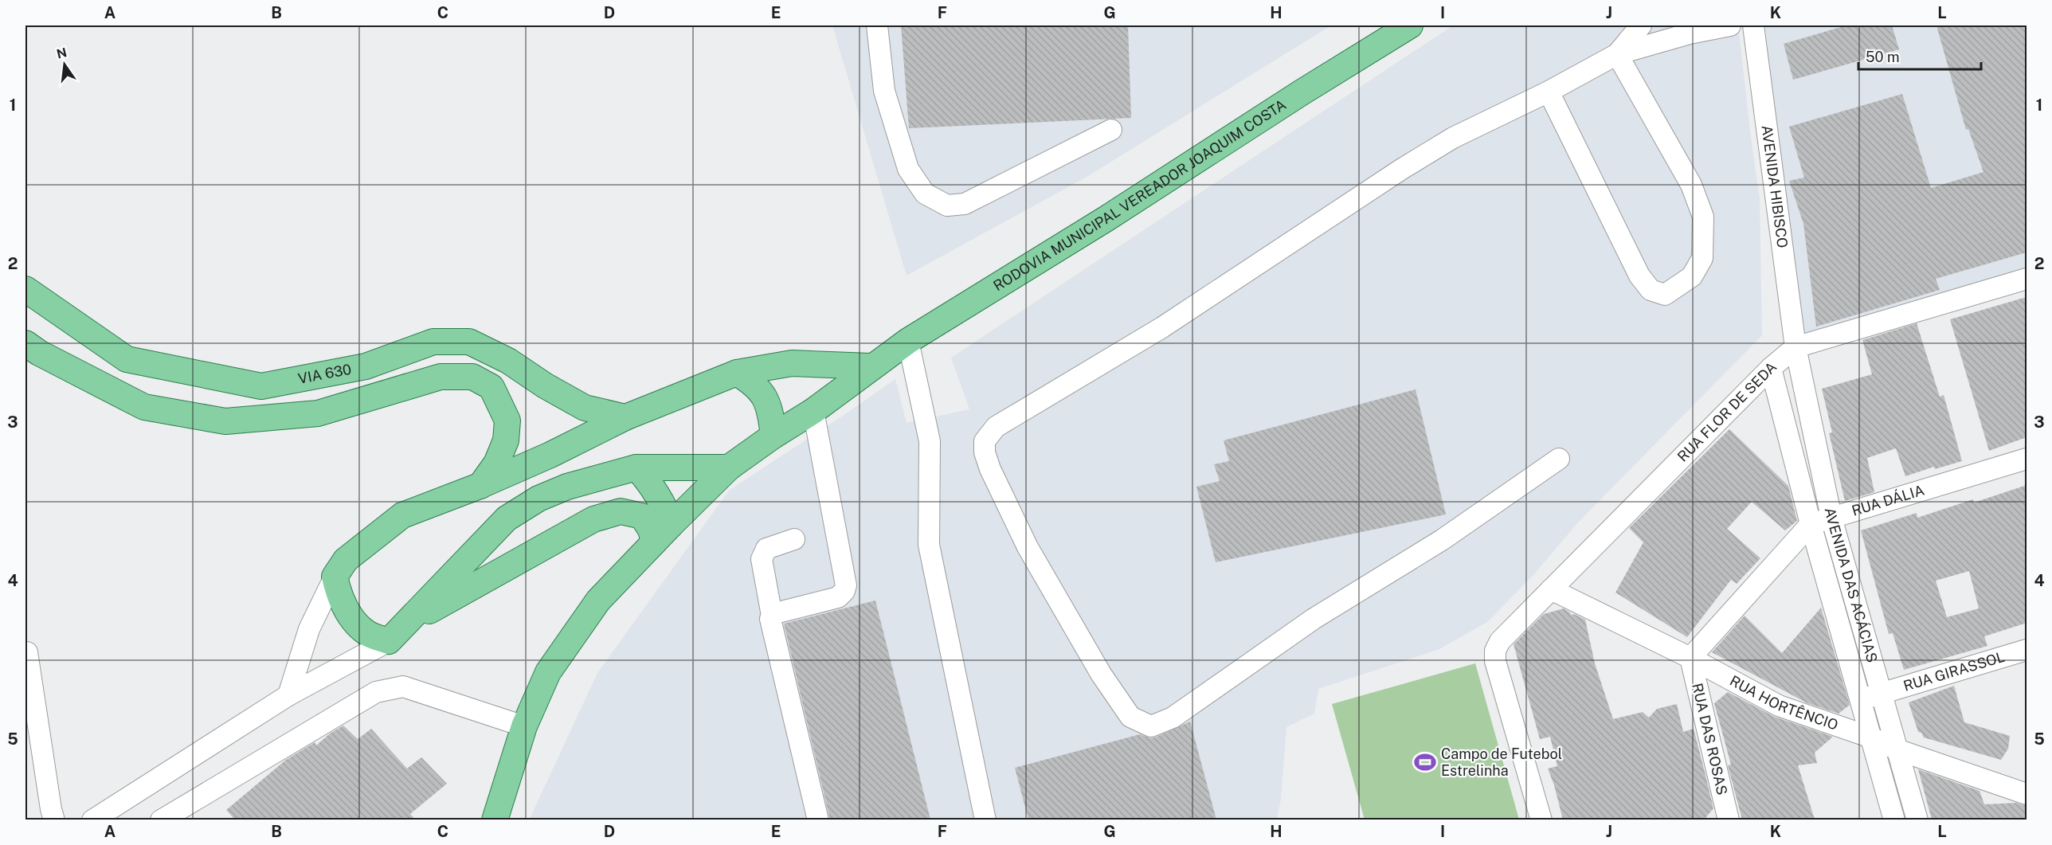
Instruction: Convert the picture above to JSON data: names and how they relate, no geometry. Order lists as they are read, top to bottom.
{
  "streets": {
    "main road": ["RODOVIA MUNICIPAL VEREADOR JOAQUIM COSTA", "VIA 630"],
    "street": [
      "AVENIDA HIBISCO",
      "RUA FLOR DE SEDA",
      "RUA DÁLIA",
      "AVENIDA DAS ACÁCIAS",
      "RUA GIRASSOL",
      "RUA HORTÊNCIO",
      "RUA DAS ROSAS"
    ]
  },
  "crossings": [
    ["AVENIDA HIBISCO", "RUA FLOR DE SEDA"],
    ["AVENIDA HIBISCO", "AVENIDA DAS ACÁCIAS"],
    ["RUA FLOR DE SEDA", "AVENIDA DAS ACÁCIAS"],
    ["RUA FLOR DE SEDA", "RUA HORTÊNCIO"],
    ["RUA DÁLIA", "AVENIDA DAS ACÁCIAS"],
    ["AVENIDA DAS ACÁCIAS", "RUA GIRASSOL"],
    ["AVENIDA DAS ACÁCIAS", "RUA HORTÊNCIO"],
    ["RUA HORTÊNCIO", "RUA DAS ROSAS"]
  ],
  "places": {
    "sports": ["Campo de Futebol Estrelinha"]
  },
  "scale_bar": "50 m",
  "north": "top",
  "grid": {
    "columns": [
      "A",
      "B",
      "C",
      "D",
      "E",
      "F",
      "G",
      "H",
      "I",
      "J",
      "K",
      "L"
    ],
    "rows": [
      "1",
      "2",
      "3",
      "4",
      "5"
    ]
  }
}
